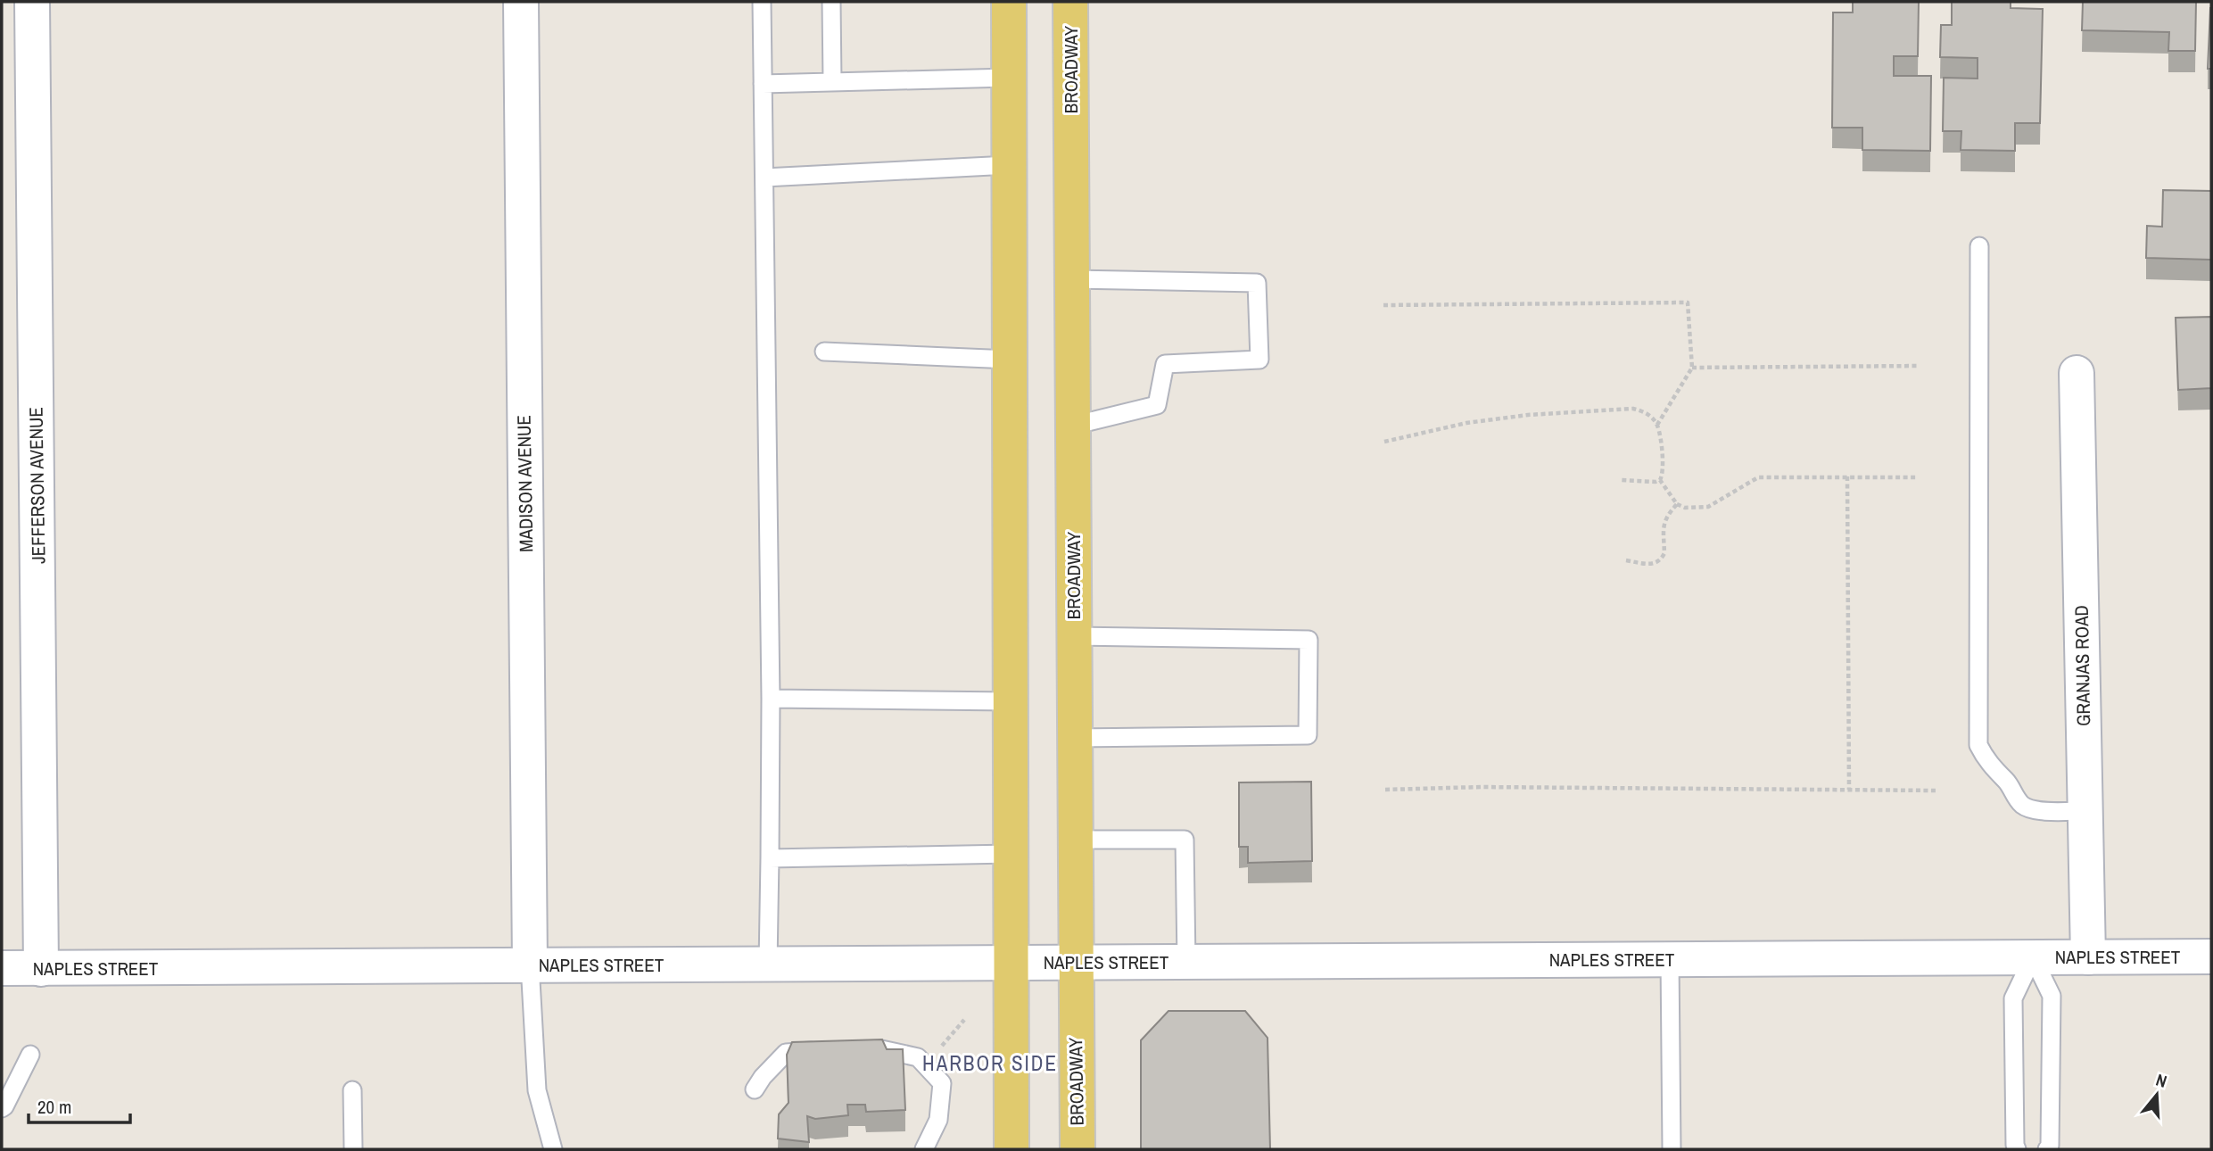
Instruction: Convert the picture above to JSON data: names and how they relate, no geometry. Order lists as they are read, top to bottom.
{
  "streets": {
    "main road": ["BROADWAY"],
    "street": [
      "MADISON AVENUE",
      "JEFFERSON AVENUE",
      "GRANJAS ROAD",
      "NAPLES STREET"
    ]
  },
  "crossings": [
    ["BROADWAY", "NAPLES STREET"],
    ["MADISON AVENUE", "NAPLES STREET"],
    ["JEFFERSON AVENUE", "NAPLES STREET"],
    ["GRANJAS ROAD", "NAPLES STREET"]
  ],
  "districts": ["HARBOR SIDE"],
  "scale_bar": "20 m",
  "north": "top"
}
